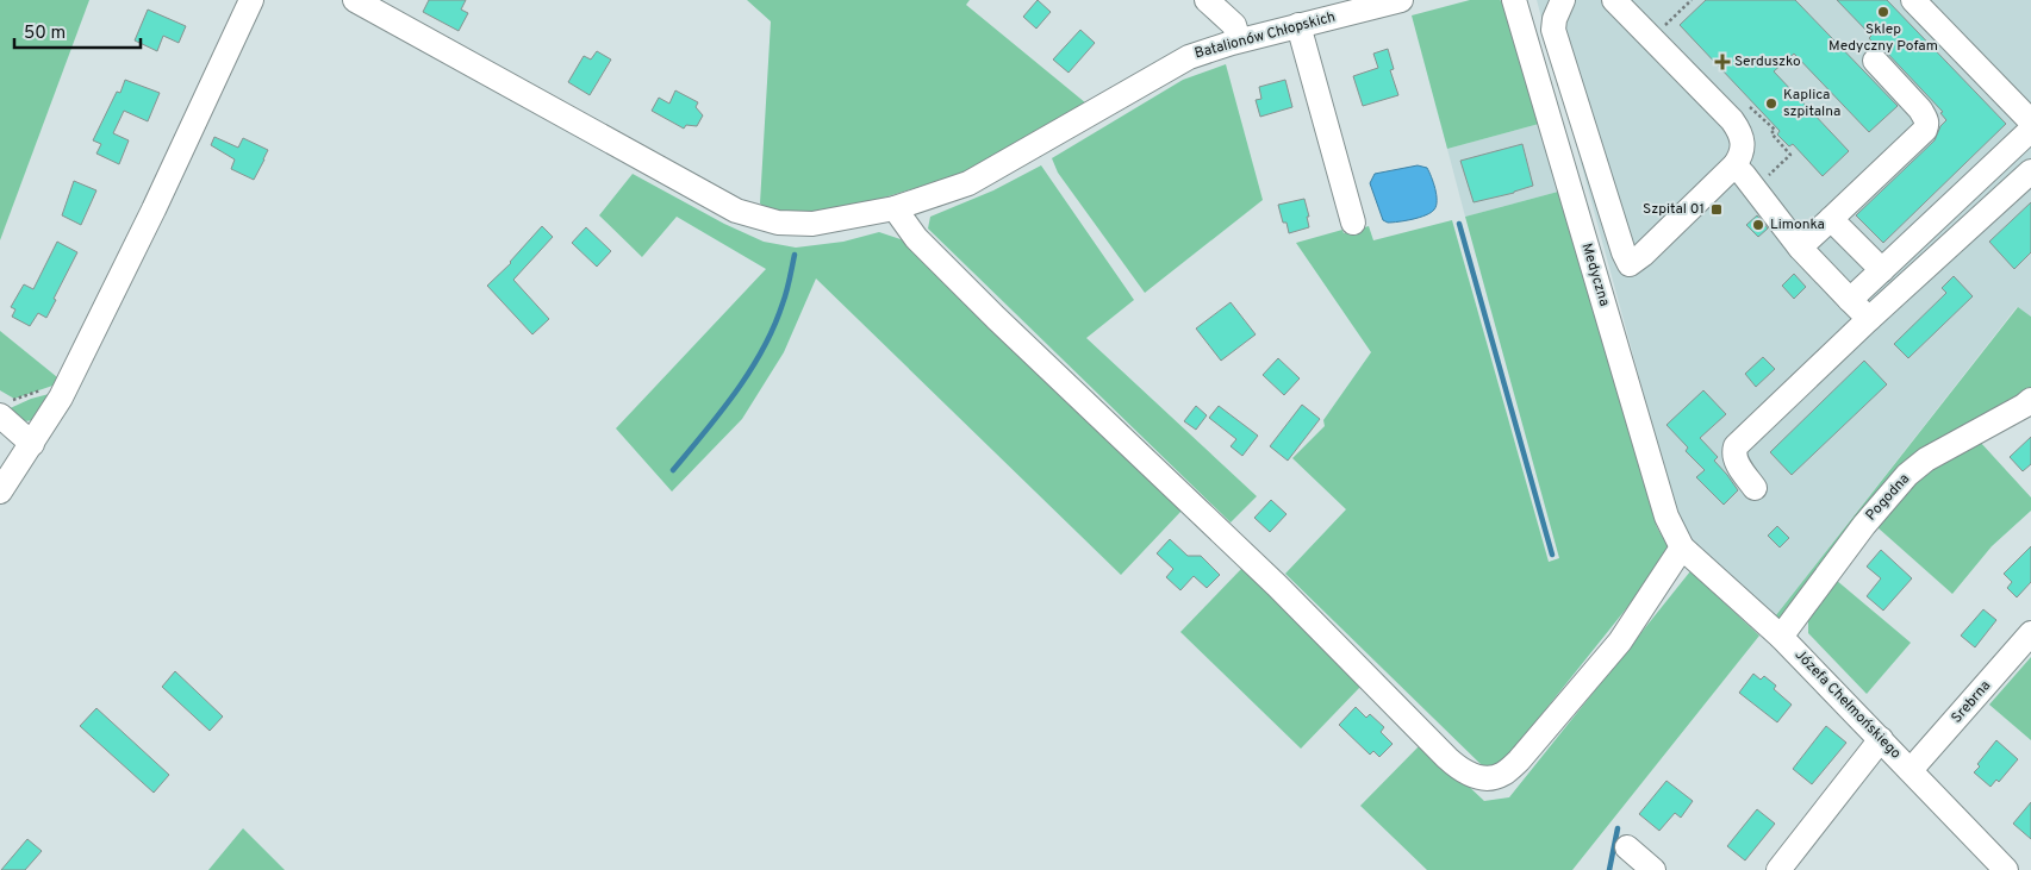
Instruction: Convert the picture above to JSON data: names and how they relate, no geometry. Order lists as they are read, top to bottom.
{
  "streets": {
    "street": [
      "Batalionów Chłopskich",
      "Medyczna",
      "Pogodna",
      "Srebrna",
      "Józefa Chełmońskiego"
    ]
  },
  "crossings": [
    ["Medyczna", "Józefa Chełmońskiego"],
    ["Pogodna", "Józefa Chełmońskiego"],
    ["Srebrna", "Józefa Chełmońskiego"]
  ],
  "places": {
    "other": ["Sklep Medyczny Pofam", "Kaplica szpitalna", "Limonka"],
    "health": ["Serduszko"],
    "transit": ["Szpital 01"]
  },
  "scale_bar": "50 m"
}
